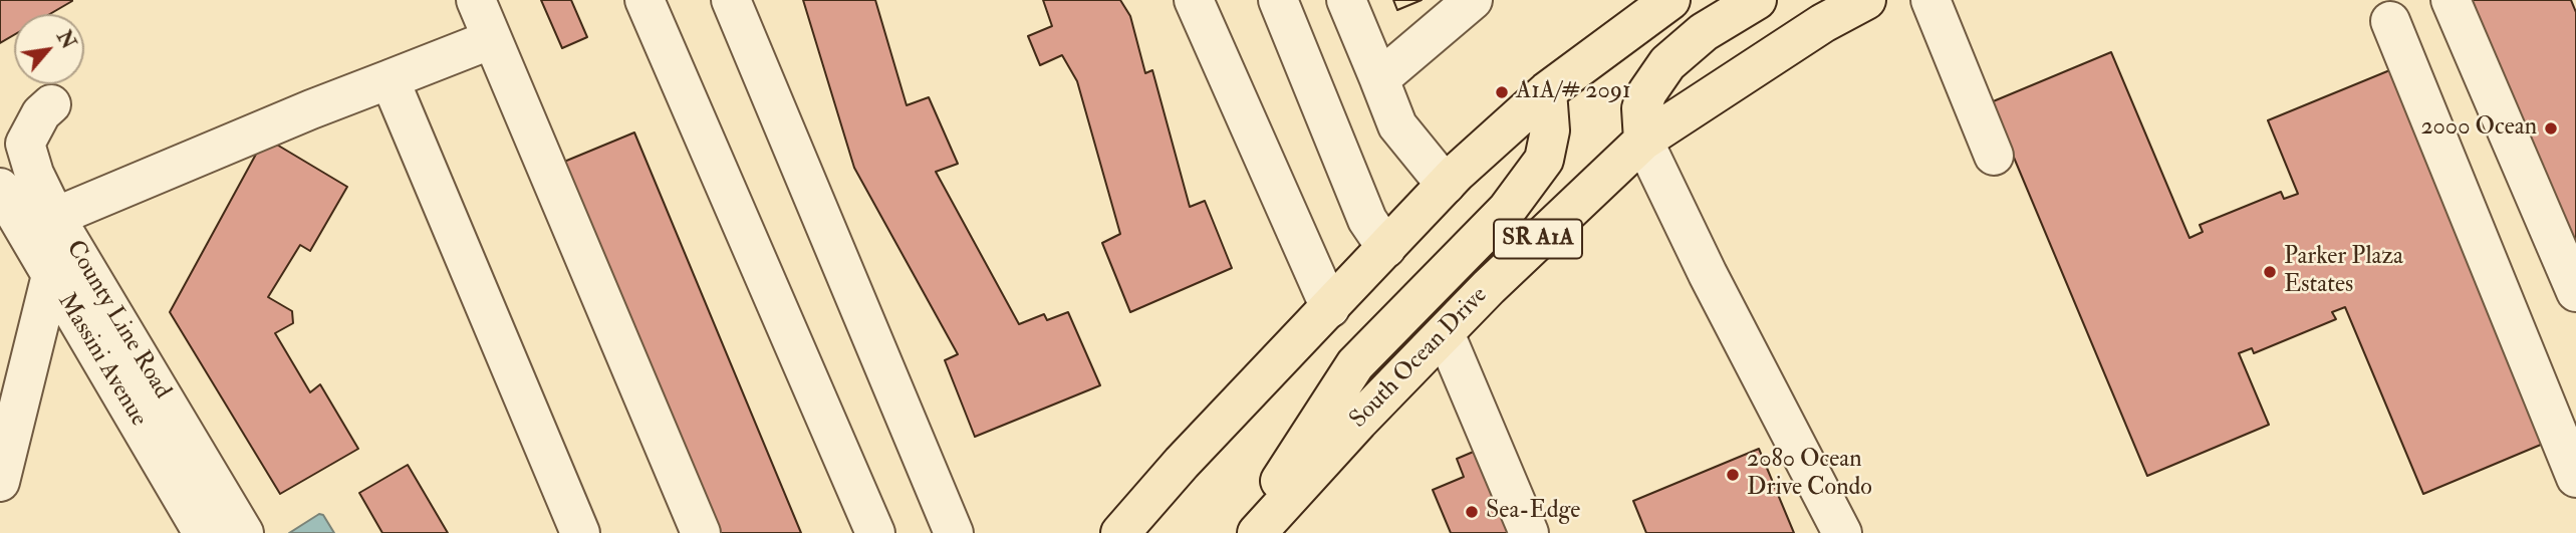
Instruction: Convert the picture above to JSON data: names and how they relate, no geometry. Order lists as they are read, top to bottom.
{
  "streets": {
    "main road": ["SR A1A", "South Ocean Drive"],
    "street": ["County Line Road", "Massini Avenue"]
  },
  "places": [
    "A1A/# 2091",
    "2000 Ocean",
    "Parker Plaza Estates",
    "2080 Ocean Drive Condo",
    "Sea-Edge"
  ],
  "north": "top right"
}
